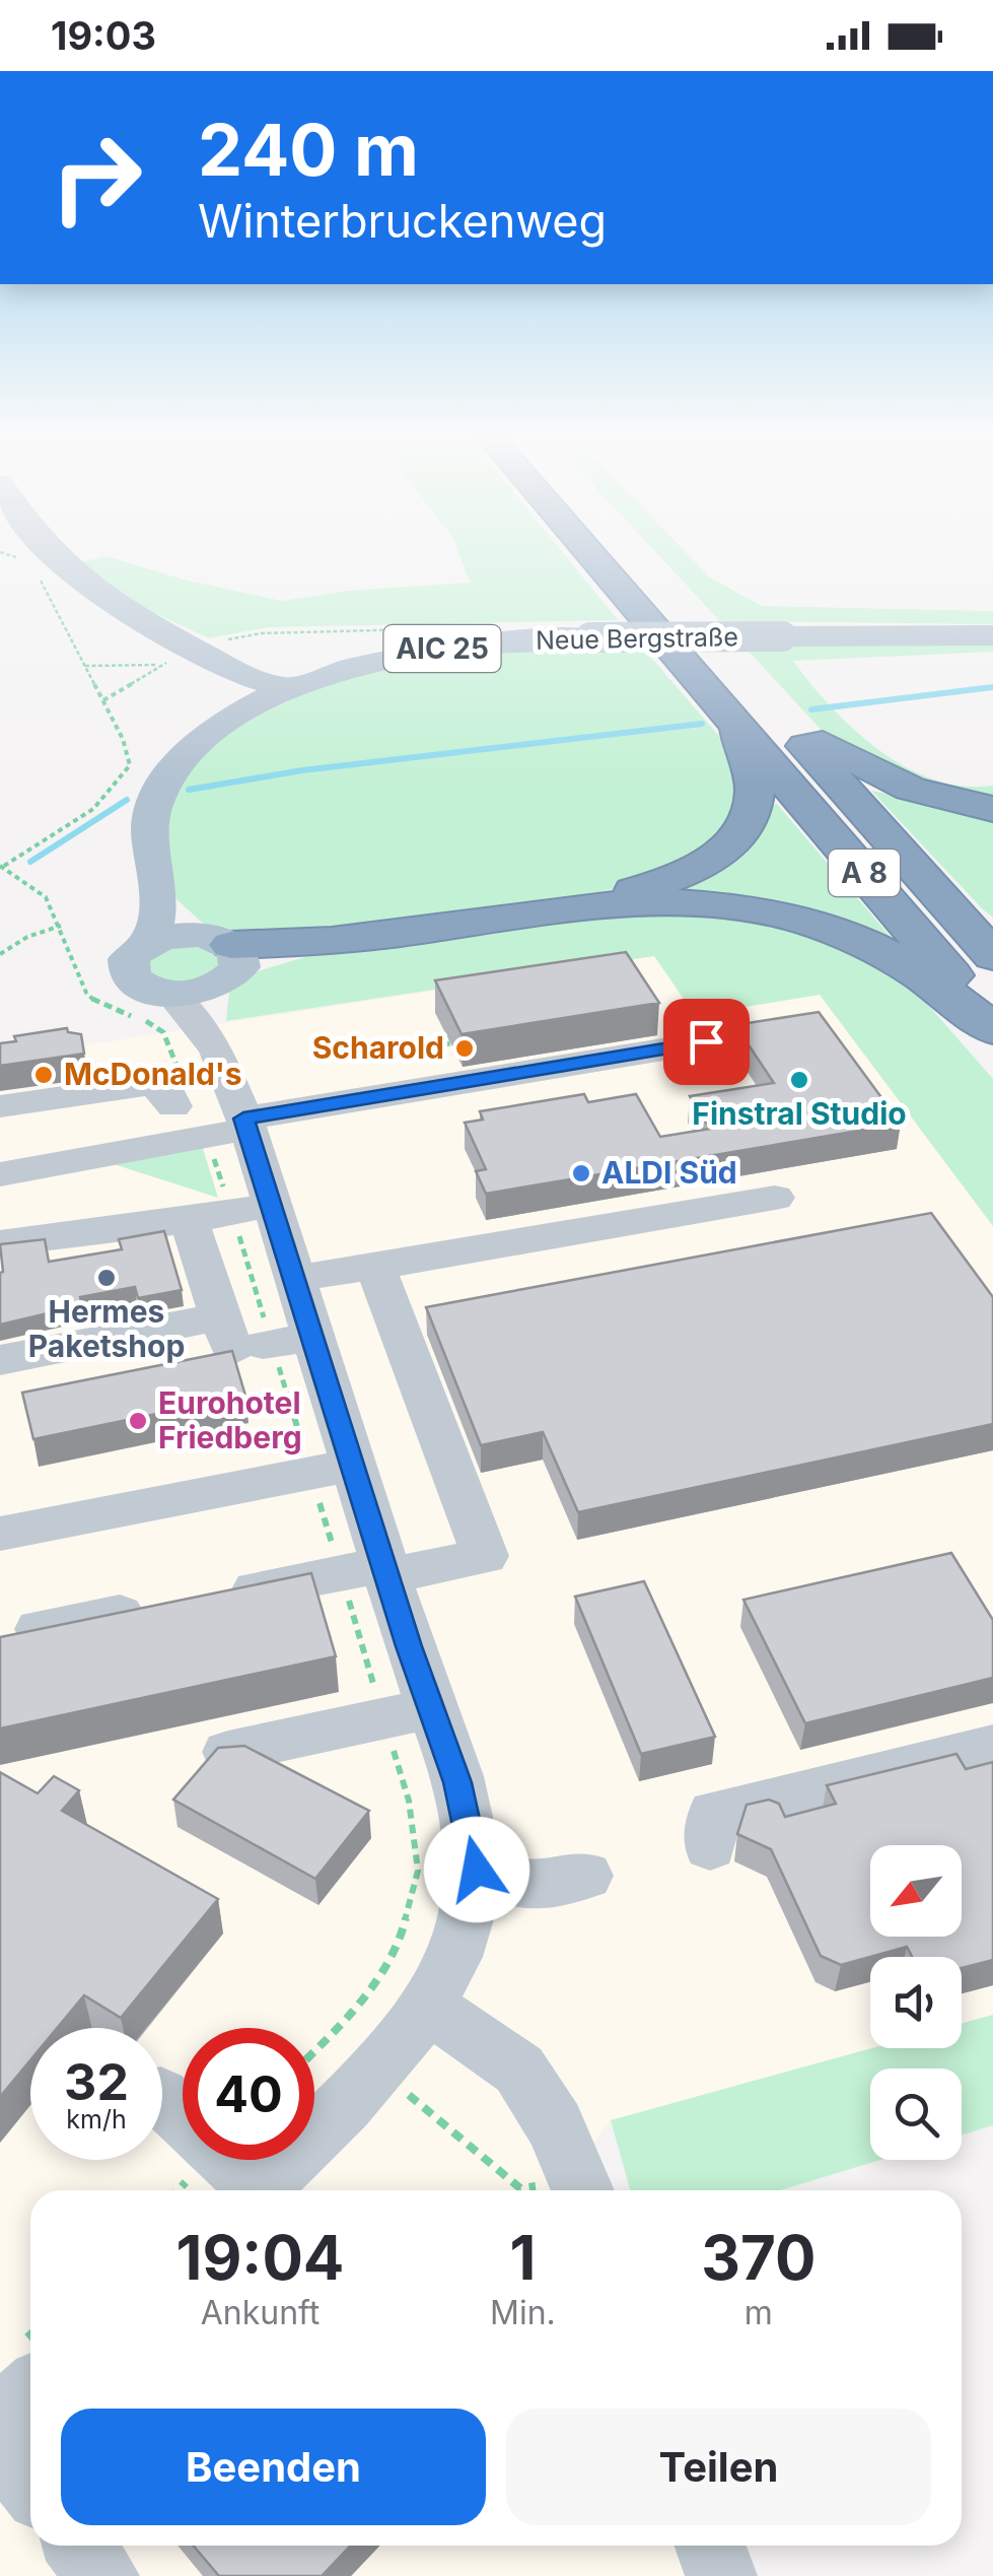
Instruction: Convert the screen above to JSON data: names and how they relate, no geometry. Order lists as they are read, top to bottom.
{
  "streets": {
    "highway": ["A 8"],
    "main road": ["Neue Bergstraße", "AIC 25"]
  },
  "crossings": [
    ["Neue Bergstraße", "AIC 25"]
  ],
  "places": [
    "Scharold",
    "McDonald's",
    "Finstral Studio",
    "ALDI Süd",
    "Hermes Paketshop",
    "Eurohotel Friedberg"
  ],
  "north": "bottom left",
  "page": {
    "status": "19:03",
    "turn": ["240 m", "Winterbruckenweg"],
    "speed": "32 km/h",
    "limit": "40",
    "eta": [
      "19:04",
      "Ankunft",
      "1",
      "Min.",
      "370",
      "m"
    ],
    "buttons": ["Beenden", "Teilen"]
  }
}
